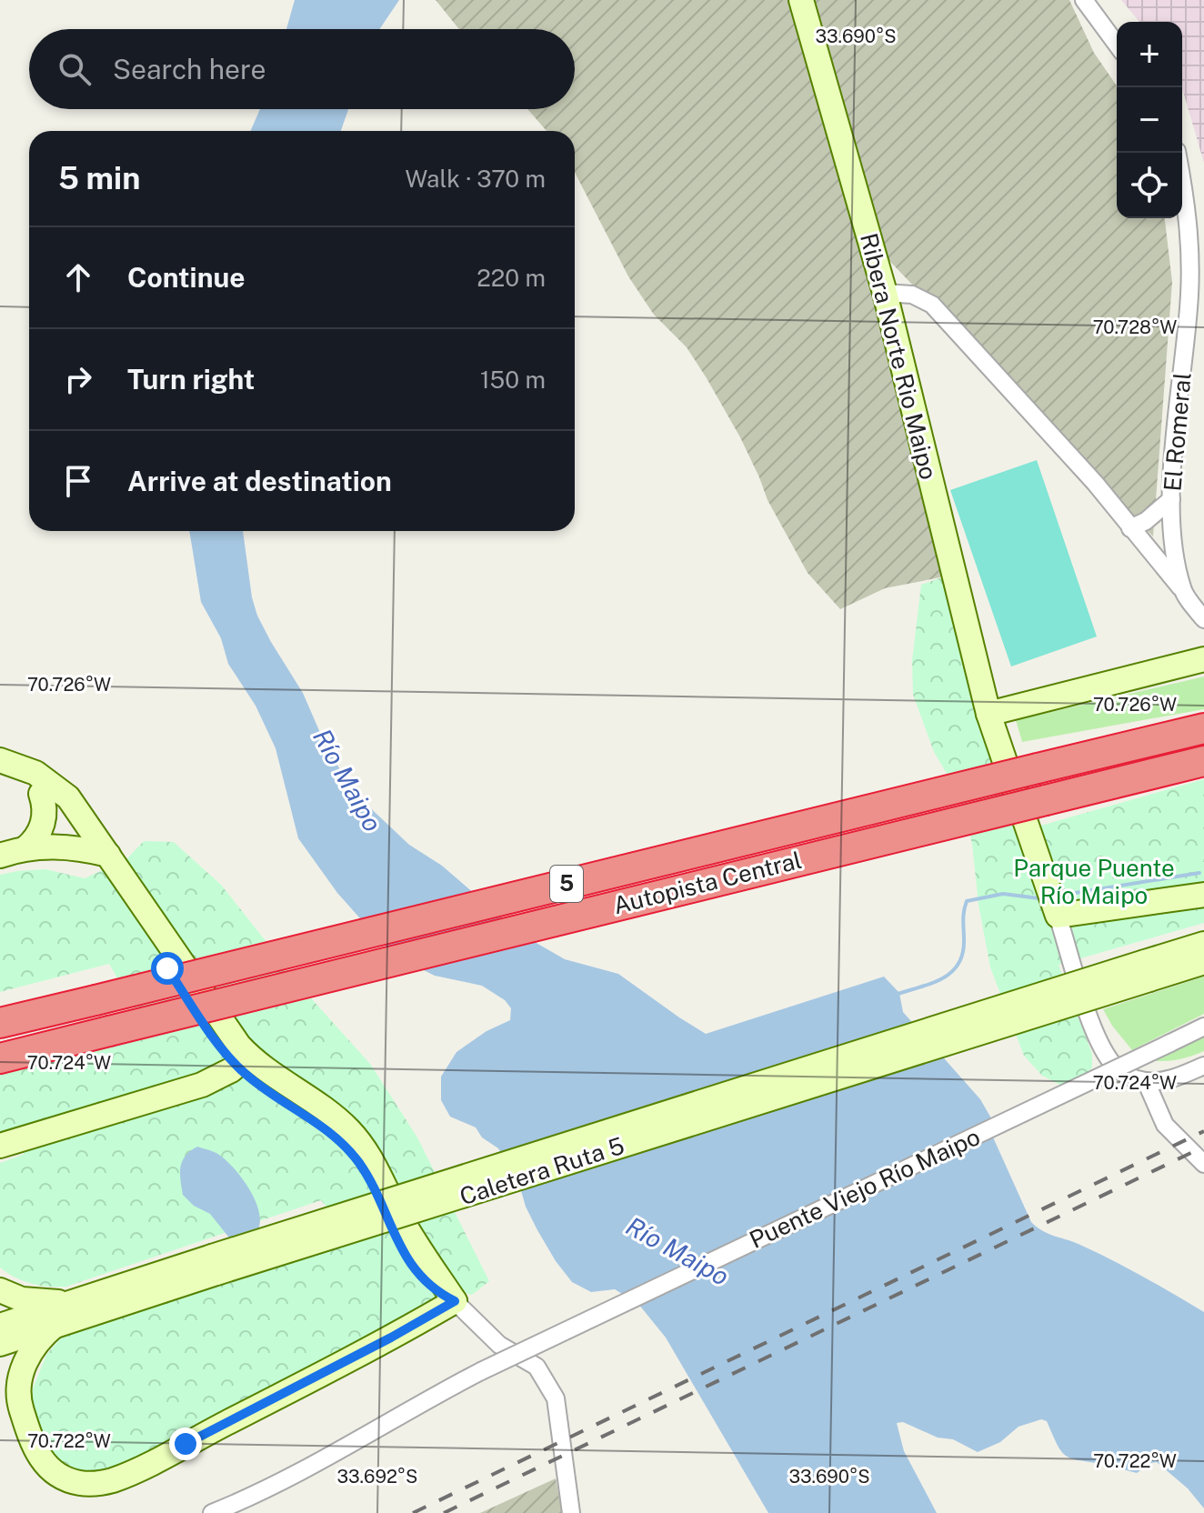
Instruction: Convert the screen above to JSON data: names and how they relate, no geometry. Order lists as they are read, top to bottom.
{
  "streets": {
    "highway": ["Autopista Central", "5"],
    "main road": ["Ribera Norte Rio Maipo", "Caletera Ruta 5"],
    "street": ["El Romeral", "Puente Viejo Río Maipo"]
  },
  "water": ["Río Maipo"],
  "parks": ["Parque Puente Río Maipo"],
  "page": {
    "map_buttons": ["+", "−"],
    "search": "Search here",
    "heading": ["5 min", "Walk · 370 m"],
    "list": [
      ["Continue", "220 m"],
      ["Turn right", "150 m"],
      "Arrive at destination"
    ]
  },
  "coordinates": [
    "33.690°S",
    "70.728°W",
    "70.726°W",
    "70.724°W",
    "70.722°W",
    "33.692°S"
  ]
}
